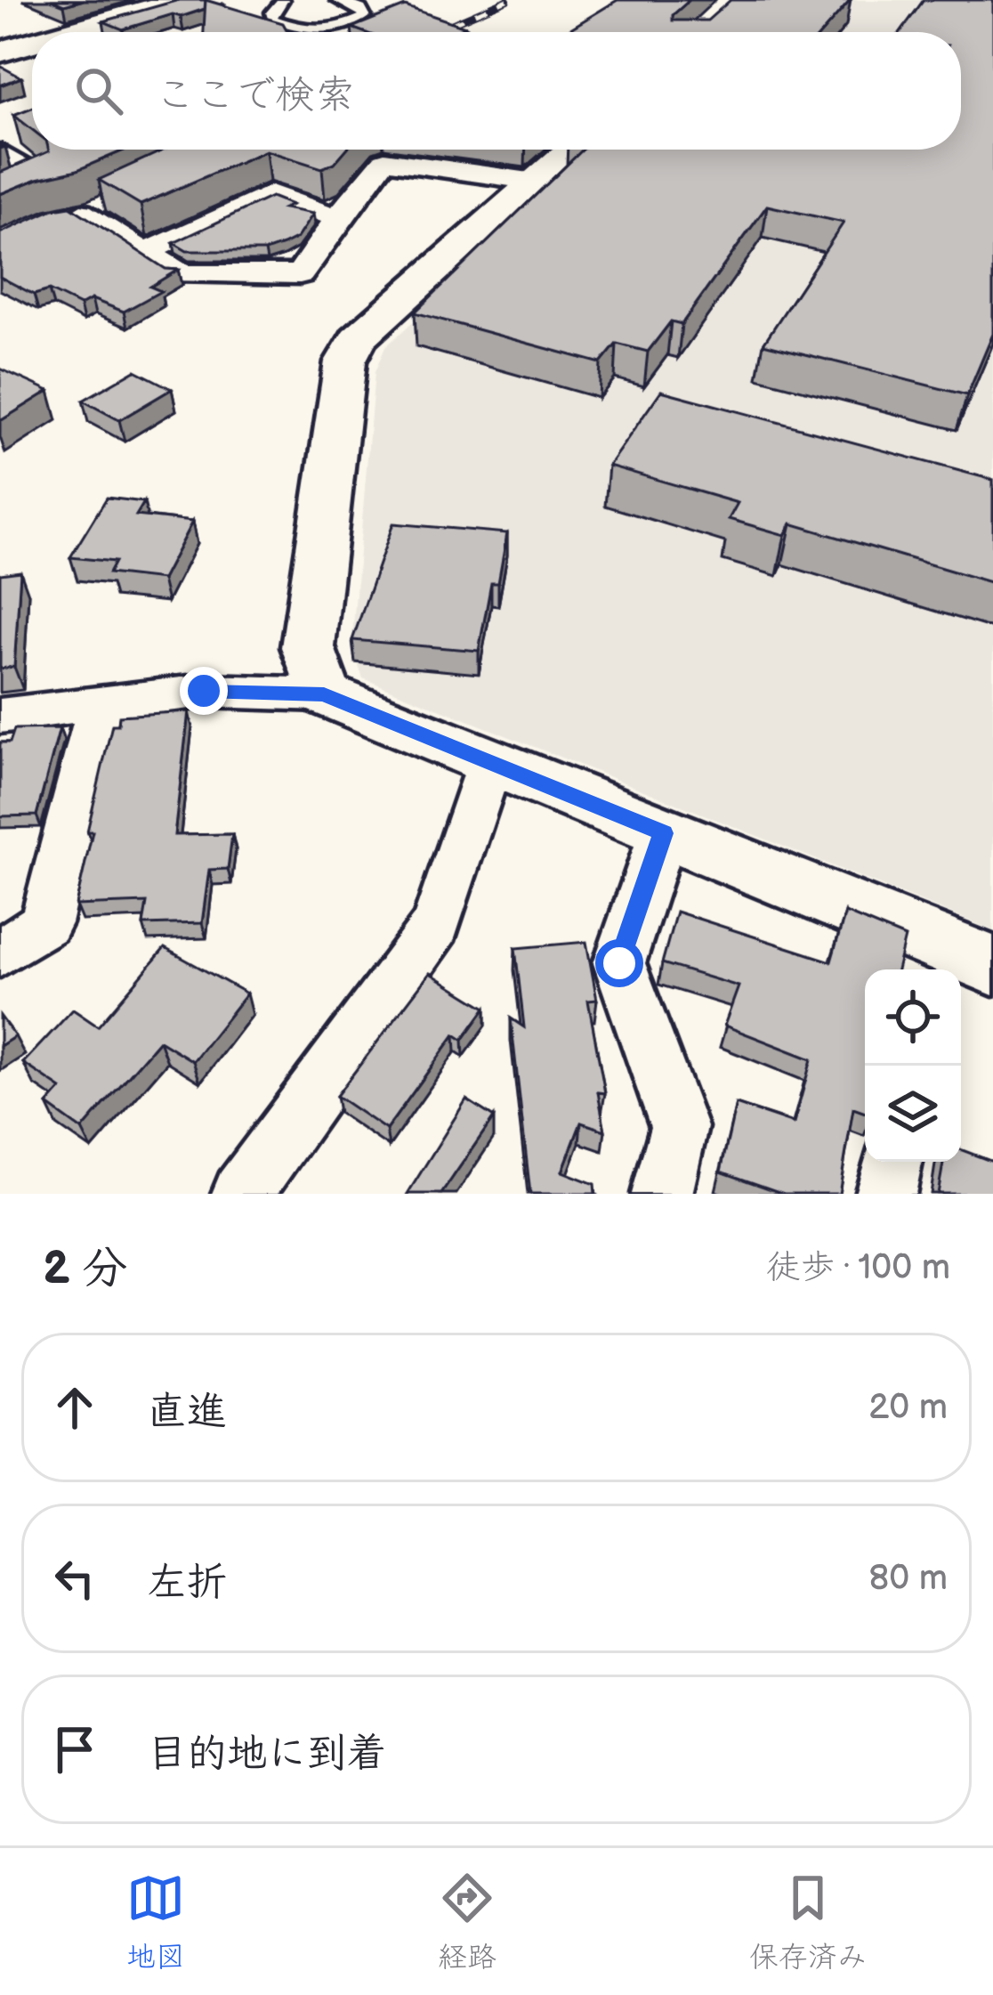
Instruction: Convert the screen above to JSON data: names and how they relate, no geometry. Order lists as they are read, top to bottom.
{
  "page": {
    "search": "ここで検索",
    "heading": ["2 分", "徒歩 · 100 m"],
    "list": [
      ["直進", "20 m"],
      ["左折", "80 m"],
      "目的地に到着"
    ],
    "nav": ["地図", "経路", "保存済み"]
  }
}
